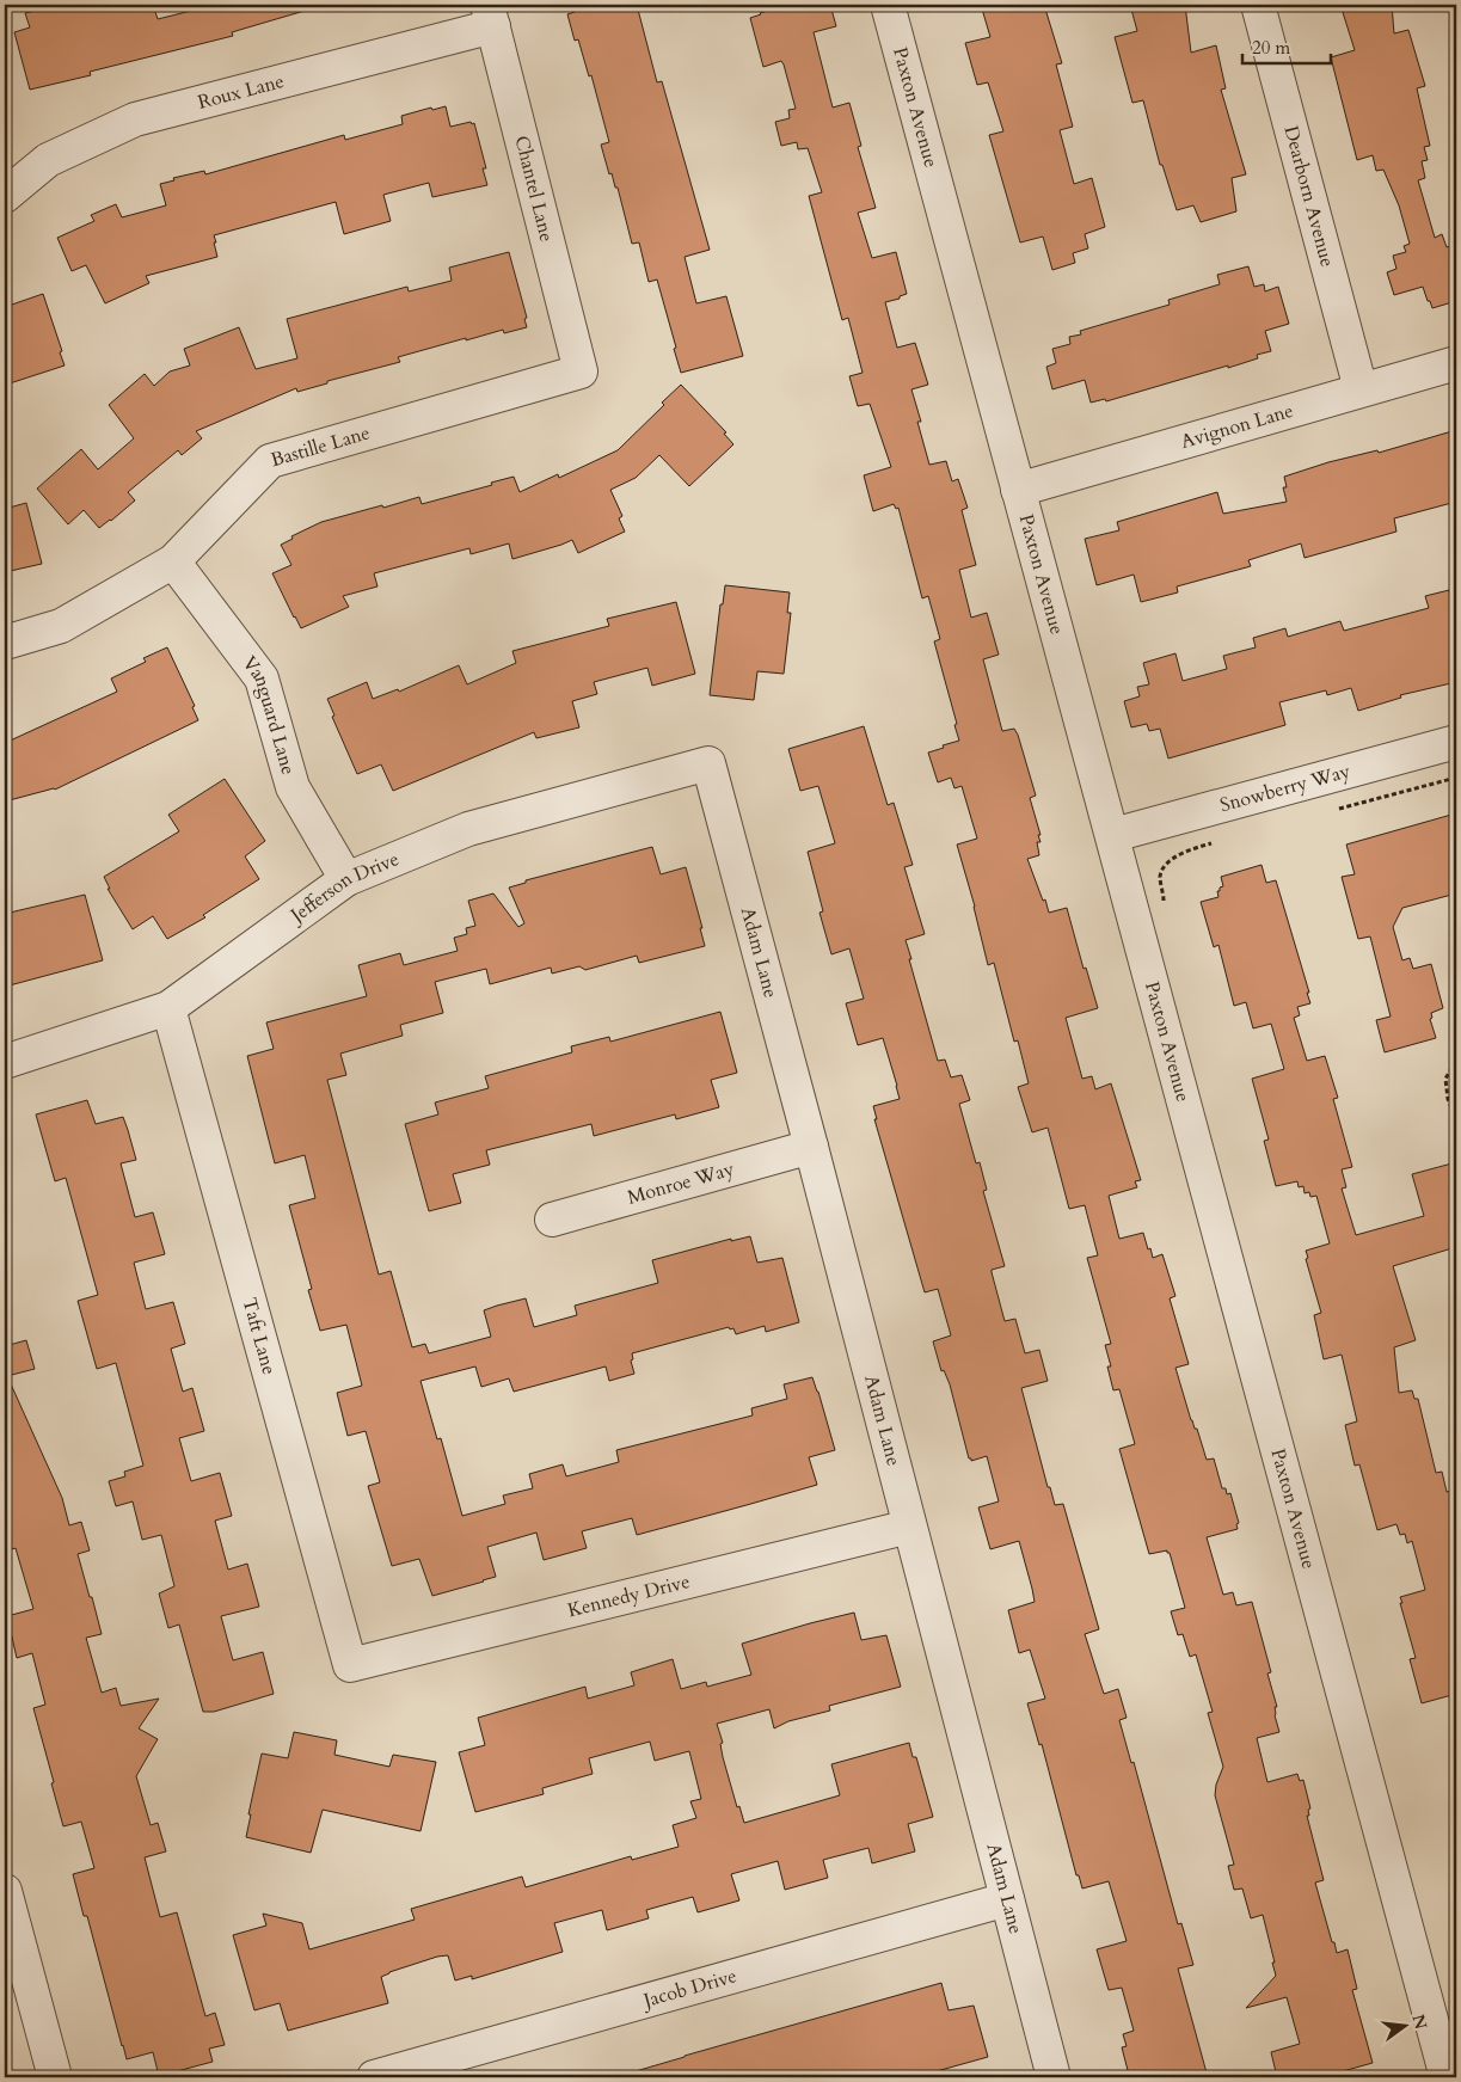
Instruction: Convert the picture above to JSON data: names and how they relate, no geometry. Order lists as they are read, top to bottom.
{
  "streets": {
    "street": [
      "Roux Lane",
      "Paxton Avenue",
      "Chantel Lane",
      "Dearborn Avenue",
      "Avignon Lane",
      "Bastille Lane",
      "Vanguard Lane",
      "Snowberry Way",
      "Jefferson Drive",
      "Adam Lane",
      "Monroe Way",
      "Taft Lane",
      "Kennedy Drive",
      "Jacob Drive"
    ]
  },
  "crossings": [
    ["Roux Lane", "Chantel Lane"],
    ["Paxton Avenue", "Avignon Lane"],
    ["Paxton Avenue", "Snowberry Way"],
    ["Chantel Lane", "Bastille Lane"],
    ["Dearborn Avenue", "Avignon Lane"],
    ["Bastille Lane", "Vanguard Lane"],
    ["Vanguard Lane", "Jefferson Drive"],
    ["Jefferson Drive", "Adam Lane"],
    ["Jefferson Drive", "Taft Lane"],
    ["Adam Lane", "Monroe Way"],
    ["Adam Lane", "Kennedy Drive"],
    ["Adam Lane", "Jacob Drive"],
    ["Taft Lane", "Kennedy Drive"]
  ],
  "scale_bar": "20 m",
  "north": "right"
}
